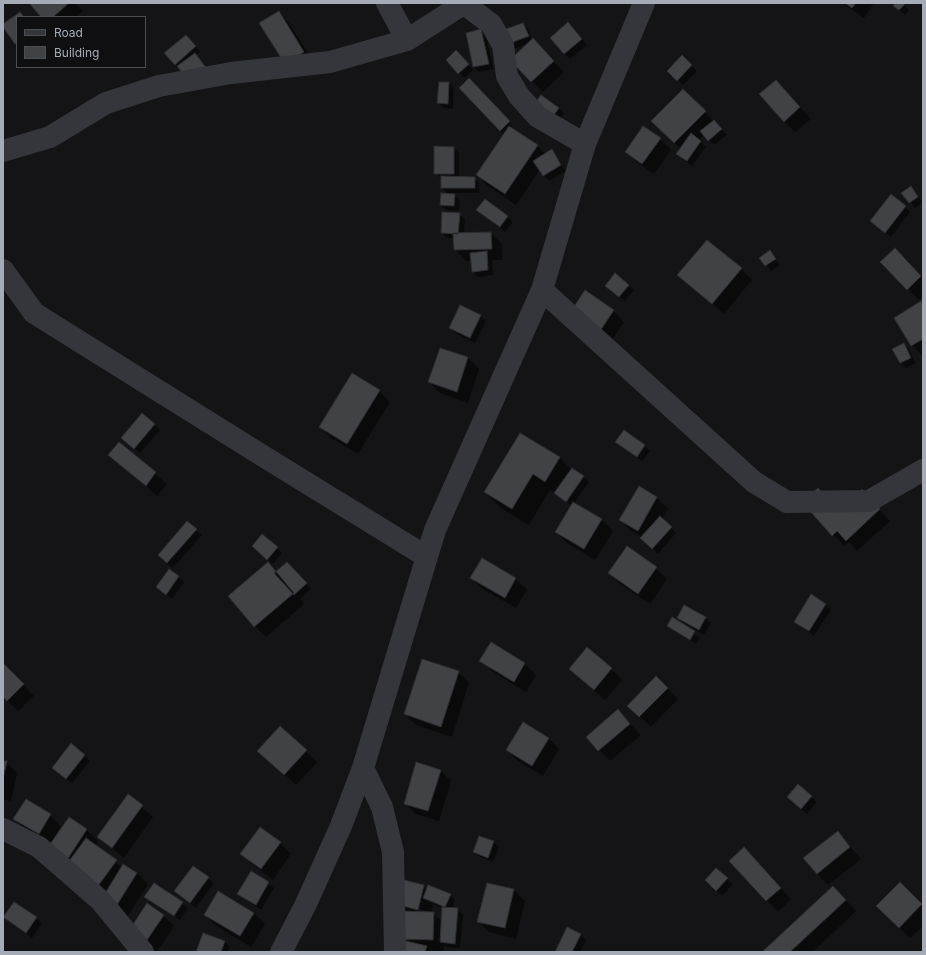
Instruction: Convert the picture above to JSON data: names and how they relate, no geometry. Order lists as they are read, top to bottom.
{
  "legend": ["Road", "Building"]
}
